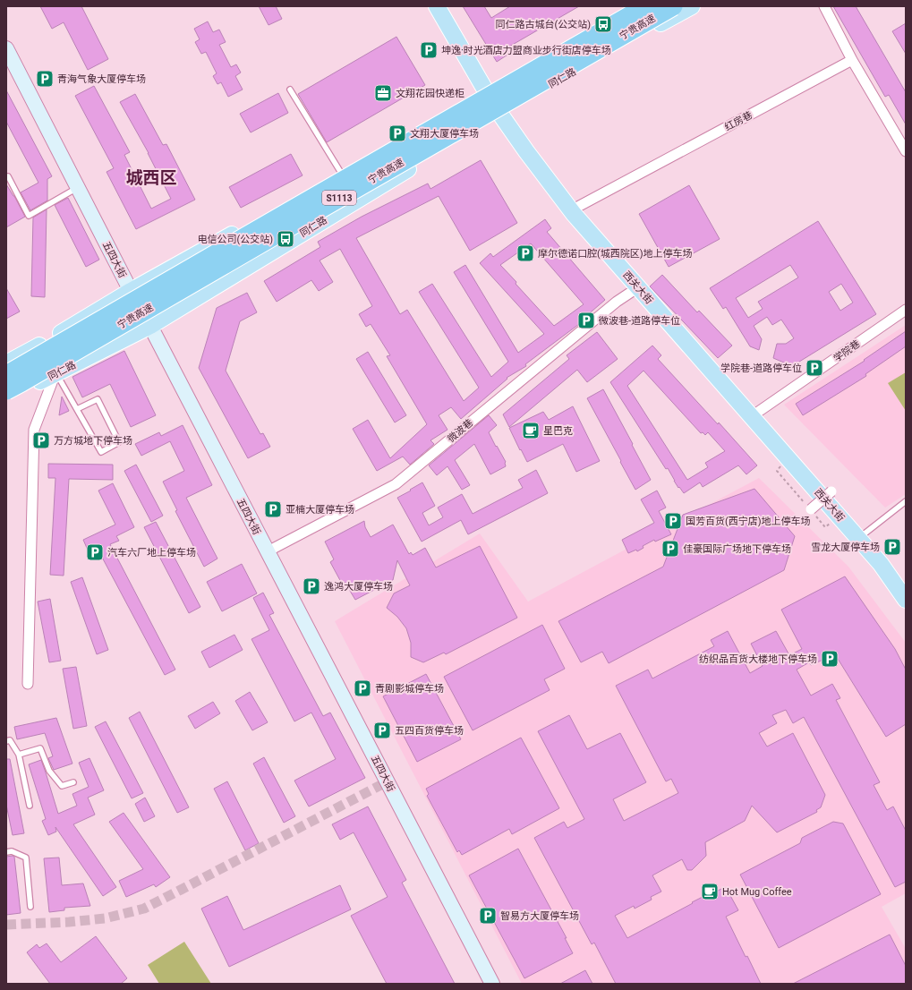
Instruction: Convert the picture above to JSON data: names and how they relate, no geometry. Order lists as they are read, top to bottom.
{
  "streets": {
    "highway": ["宁贵高速", "S1113"],
    "main road": ["同仁路", "五四大街", "西关大街"],
    "street": ["红房巷", "学院巷", "微波巷"]
  },
  "crossings": [
    ["同仁路", "五四大街"],
    ["同仁路", "西关大街"],
    ["红房巷", "西关大街"],
    ["五四大街", "微波巷"],
    ["西关大街", "学院巷"],
    ["西关大街", "微波巷"]
  ],
  "districts": ["城西区"],
  "places": {
    "bus stop": ["同仁路古城台(公交站)", "电信公司(公交站)"],
    "parking": [
      "坤逸·时光酒店力盟商业步行街店停车场",
      "青海气象大厦停车场",
      "文翔大厦停车场",
      "摩尔德诺口腔(城西院区)地上停车场",
      "微波巷-道路停车位",
      "学院巷-道路停车位",
      "万方城地下停车场",
      "亚楠大厦停车场",
      "国芳百货(西宁店)地上停车场",
      "雪龙大厦停车场",
      "佳豪国际广场地下停车场",
      "汽车六厂地上停车场",
      "逸鸿大厦停车场",
      "纺织品百货大楼地下停车场",
      "青剧影城停车场",
      "五四百货停车场",
      "智易方大厦停车场"
    ],
    "office": ["文翔花园快递柜"],
    "cafe": ["星巴克", "Hot Mug Coffee"]
  }
}
